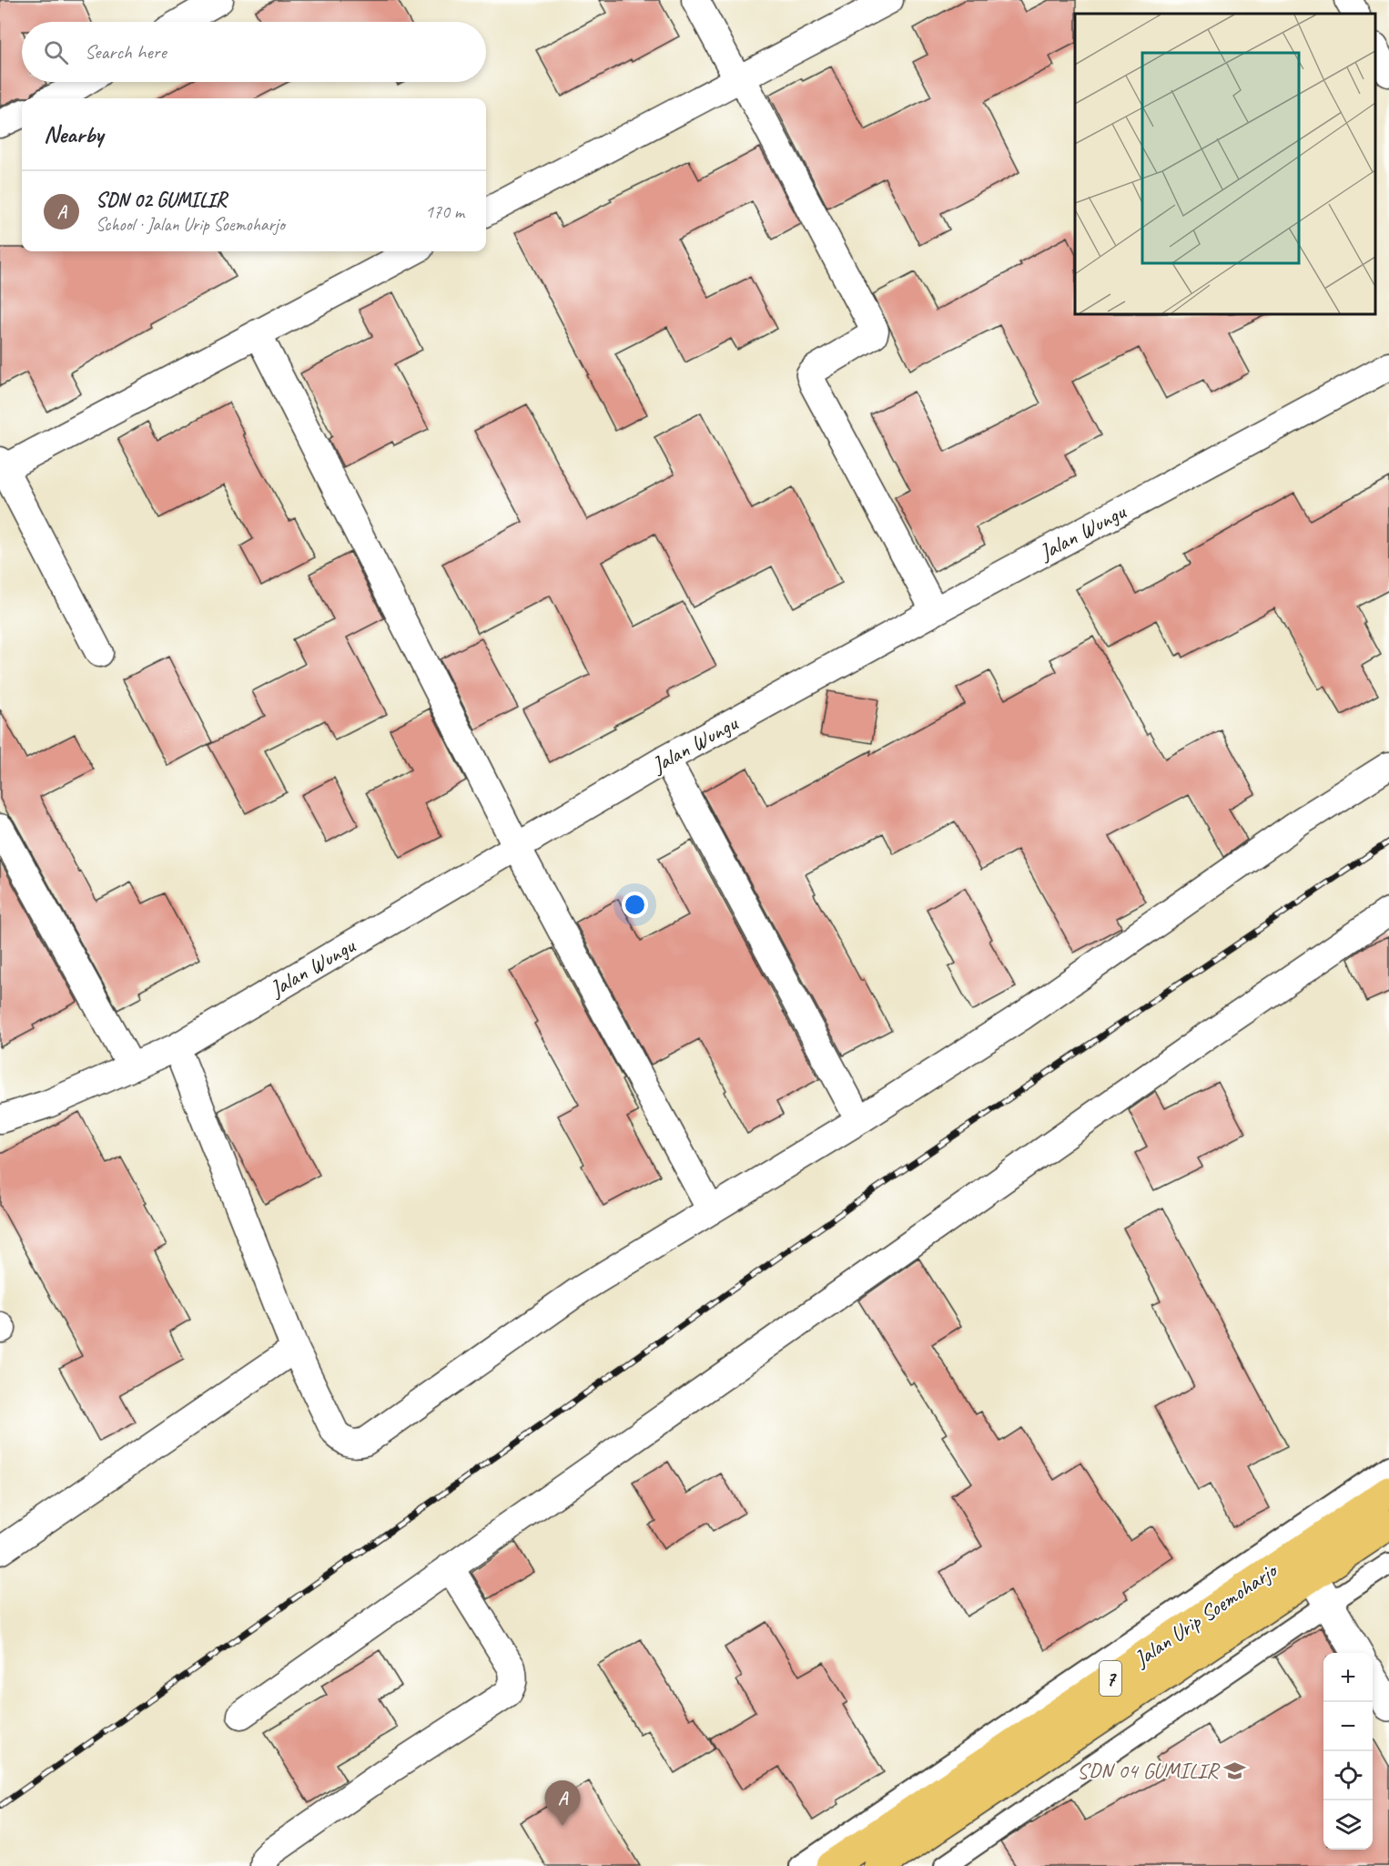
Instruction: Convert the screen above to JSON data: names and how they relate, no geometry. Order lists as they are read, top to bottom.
{
  "streets": {
    "highway": ["Jalan Urip Soemoharjo", "7"],
    "street": ["Jalan Wungu"]
  },
  "places": {
    "school or university": ["SDN 04 GUMILIR"]
  },
  "page": {
    "search": "Search here",
    "heading": "Nearby",
    "list": [
      {
        "mark": "A",
        "name": "SDN 02 GUMILIR",
        "note": "School · Jalan Urip Soemoharjo",
        "value": "170 m"
      }
    ],
    "map_buttons": ["+", "−"],
    "pins": "A"
  }
}
